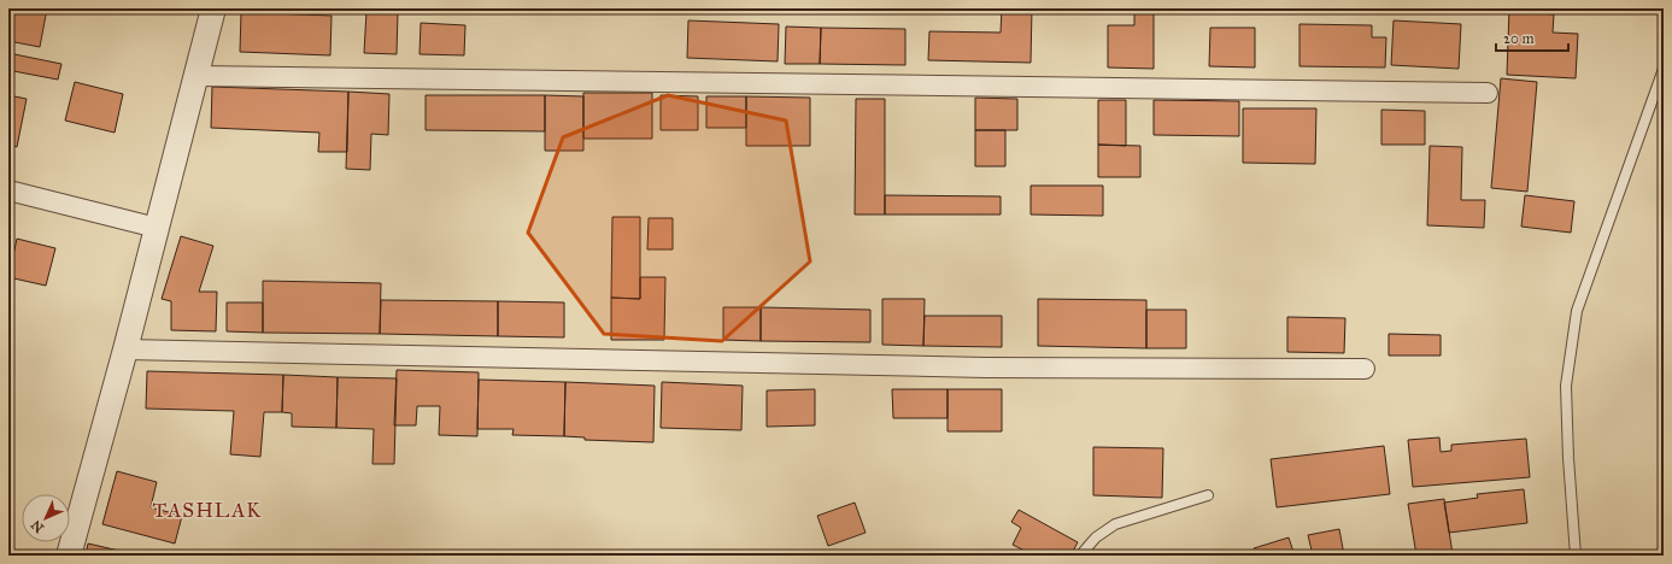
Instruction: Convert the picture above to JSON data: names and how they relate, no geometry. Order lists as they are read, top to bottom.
{
  "districts": ["TASHLAK"],
  "scale_bar": "20 m",
  "north": "bottom left"
}
